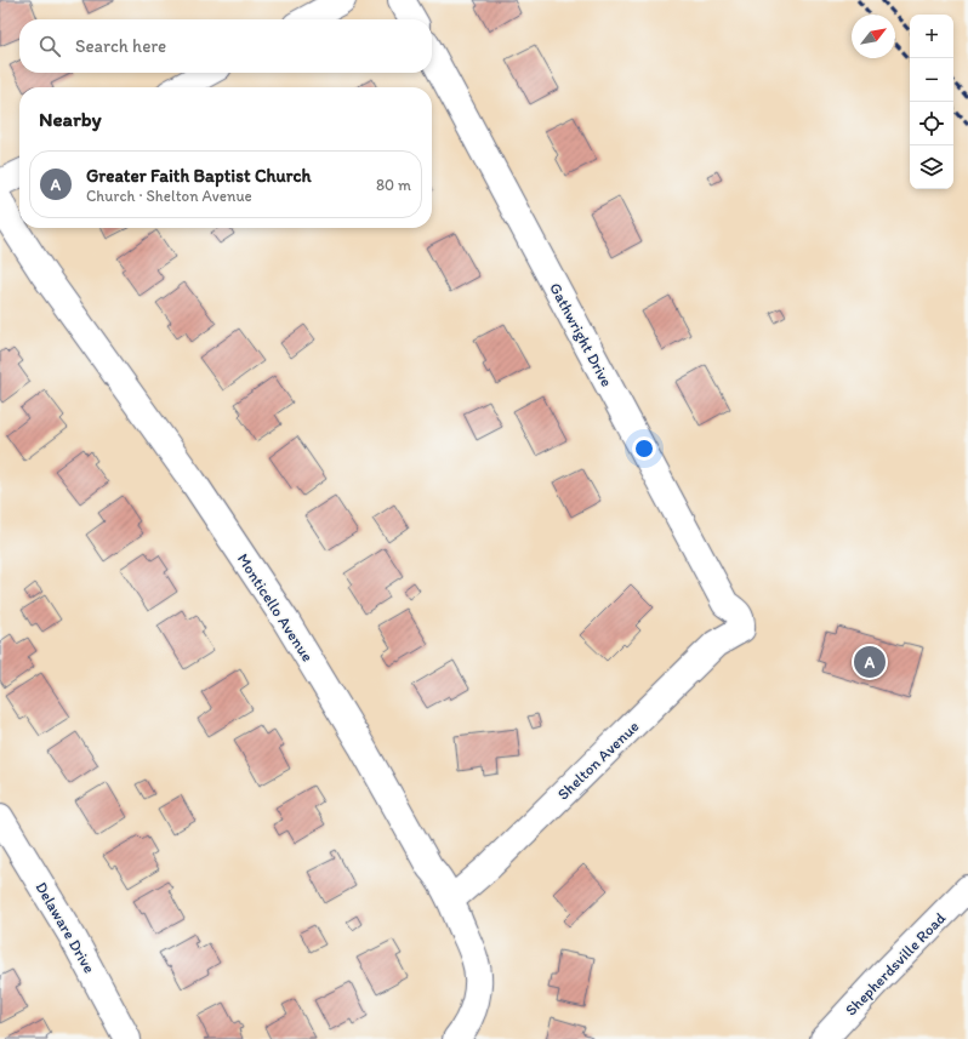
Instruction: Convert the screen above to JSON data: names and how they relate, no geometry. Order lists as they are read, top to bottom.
{
  "streets": {
    "street": [
      "Gathwright Drive",
      "Monticello Avenue",
      "Shelton Avenue",
      "Delaware Drive",
      "Shepherdsville Road"
    ]
  },
  "crossings": [
    ["Gathwright Drive", "Shelton Avenue"],
    ["Monticello Avenue", "Shelton Avenue"]
  ],
  "north": "top right",
  "page": {
    "map_buttons": ["+", "−"],
    "search": "Search here",
    "heading": "Nearby",
    "list": [
      {
        "mark": "A",
        "name": "Greater Faith Baptist Church",
        "note": "Church · Shelton Avenue",
        "value": "80 m"
      }
    ],
    "pins": "A"
  }
}
